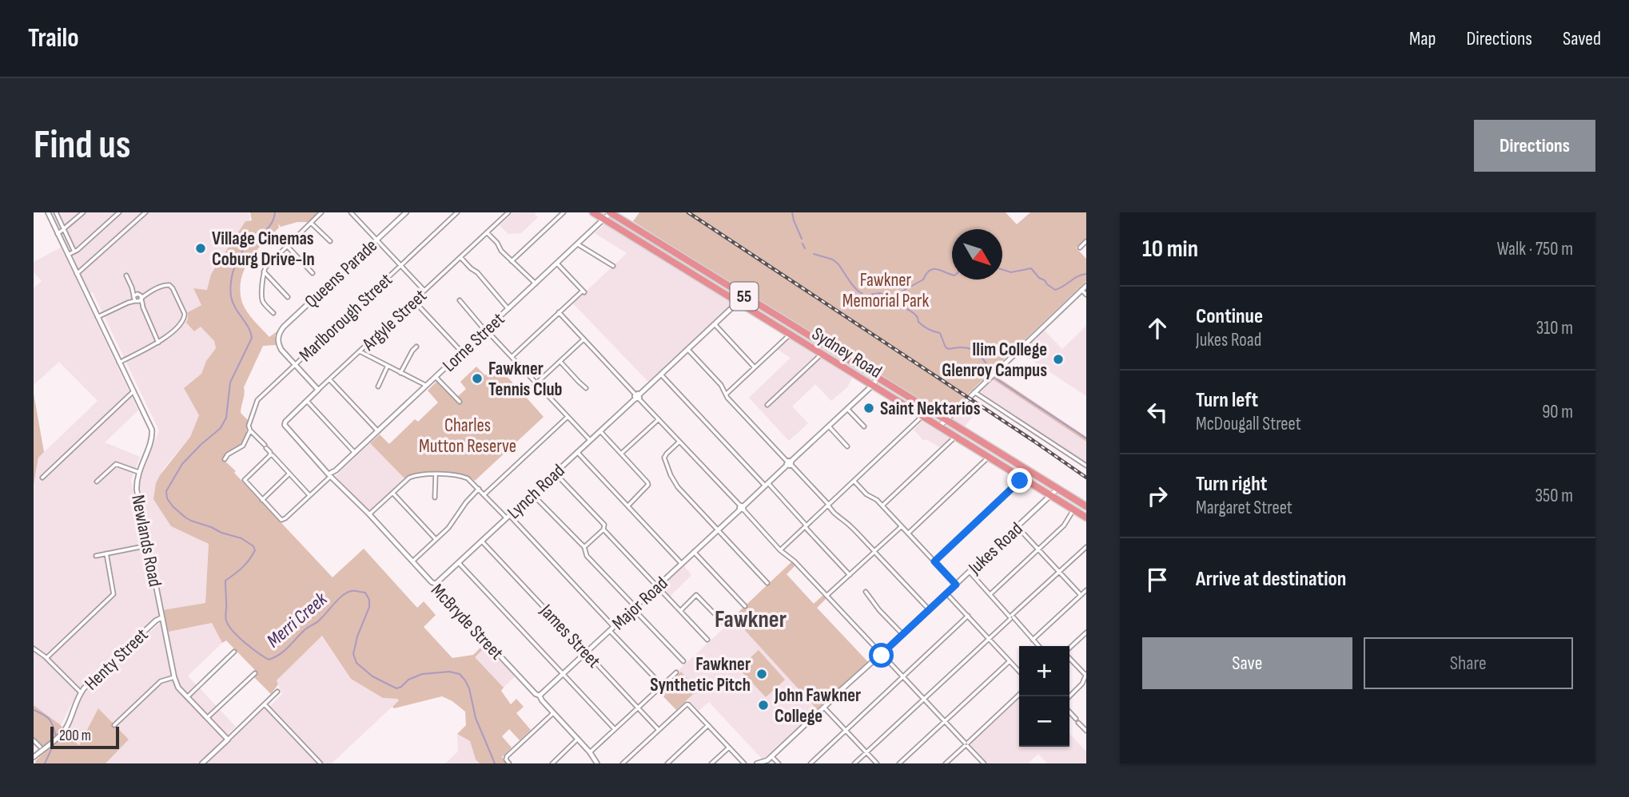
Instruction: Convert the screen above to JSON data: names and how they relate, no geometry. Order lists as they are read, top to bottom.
{
  "streets": {
    "highway": ["55", "Sydney Road"],
    "street": [
      "Queens Parade",
      "Marlborough Street",
      "Argyle Street",
      "Lorne Street",
      "Lynch Road",
      "Newlands Road",
      "Jukes Road",
      "Major Road",
      "McBryde Street",
      "James Street",
      "Henty Street"
    ]
  },
  "crossings": [
    ["Queens Parade", "Marlborough Street"],
    ["Argyle Street", "McBryde Street"],
    ["Lorne Street", "Sydney Road"],
    ["Lorne Street", "McBryde Street"],
    ["Sydney Road", "Lynch Road"],
    ["Sydney Road", "Jukes Road"],
    ["Sydney Road", "Major Road"],
    ["Lynch Road", "McBryde Street"],
    ["Lynch Road", "James Street"],
    ["Newlands Road", "Henty Street"],
    ["Major Road", "McBryde Street"],
    ["Major Road", "James Street"]
  ],
  "districts": ["Fawkner"],
  "water": ["Merri Creek"],
  "parks": ["Fawkner Memorial Park", "Charles Mutton Reserve"],
  "places": [
    "Village Cinemas Coburg Drive-In",
    "Ilim College Glenroy Campus",
    "Fawkner Tennis Club",
    "Saint Nektarios",
    "Fawkner Synthetic Pitch",
    "John Fawkner College"
  ],
  "scale_bar": "200 m",
  "north": "bottom right",
  "page": {
    "header": "Trailo",
    "nav": ["Map", "Directions", "Saved"],
    "buttons": [
      "Directions",
      ["Save", "Share"]
    ],
    "title": "Find us",
    "heading": ["10 min", "Walk · 750 m"],
    "list": [
      ["Continue", "Jukes Road", "310 m"],
      ["Turn left", "McDougall Street", "90 m"],
      ["Turn right", "Margaret Street", "350 m"],
      "Arrive at destination"
    ],
    "map_buttons": ["+", "−"],
    "scale": "200 m"
  }
}
